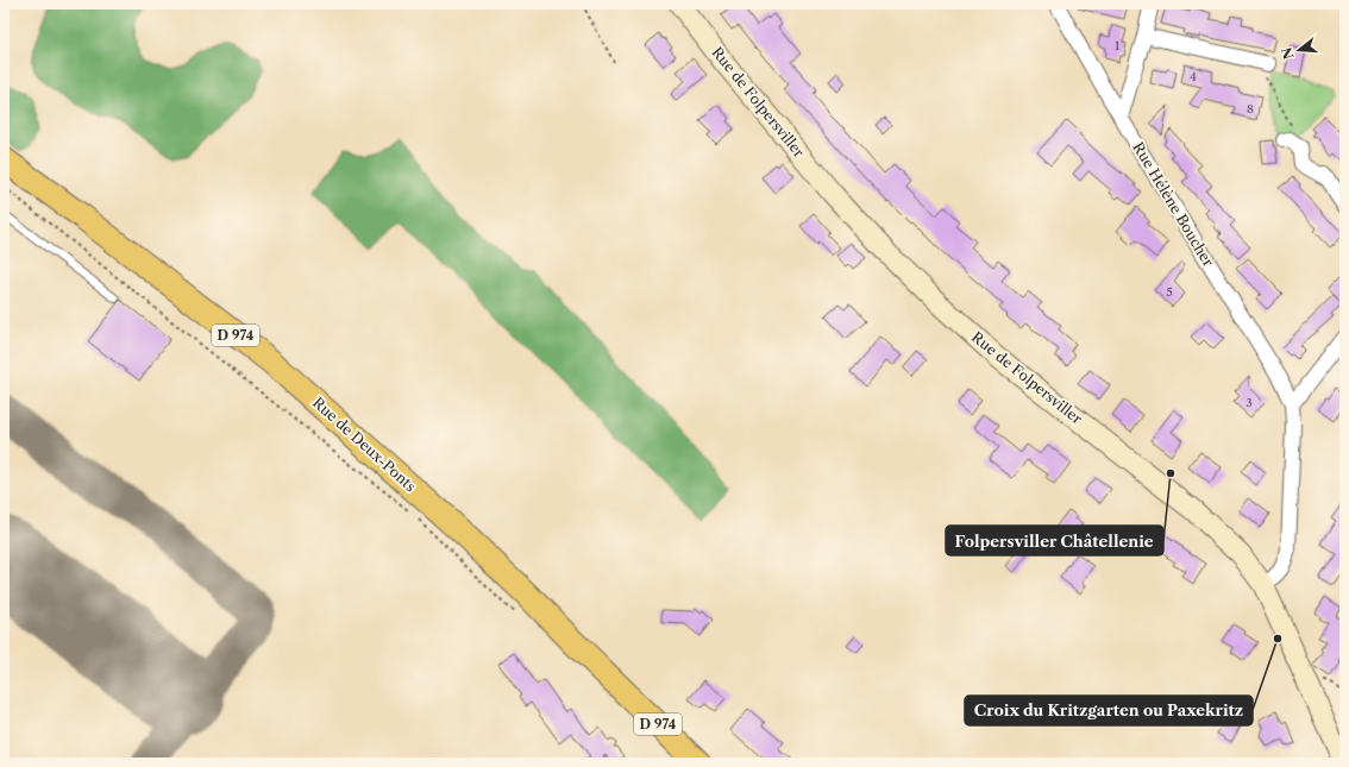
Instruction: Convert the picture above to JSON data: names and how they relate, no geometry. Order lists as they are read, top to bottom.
{
  "streets": {
    "main road": ["D 974", "Rue de Deux-Ponts"],
    "street": ["Rue de Folpersviller", "Rue Hélène Boucher"]
  },
  "places": ["Folpersviller Châtellenie", "Croix du Kritzgarten ou Paxekritz"],
  "house_numbers": [
    "1",
    "4",
    "8",
    "5",
    "3"
  ],
  "north": "left"
}
